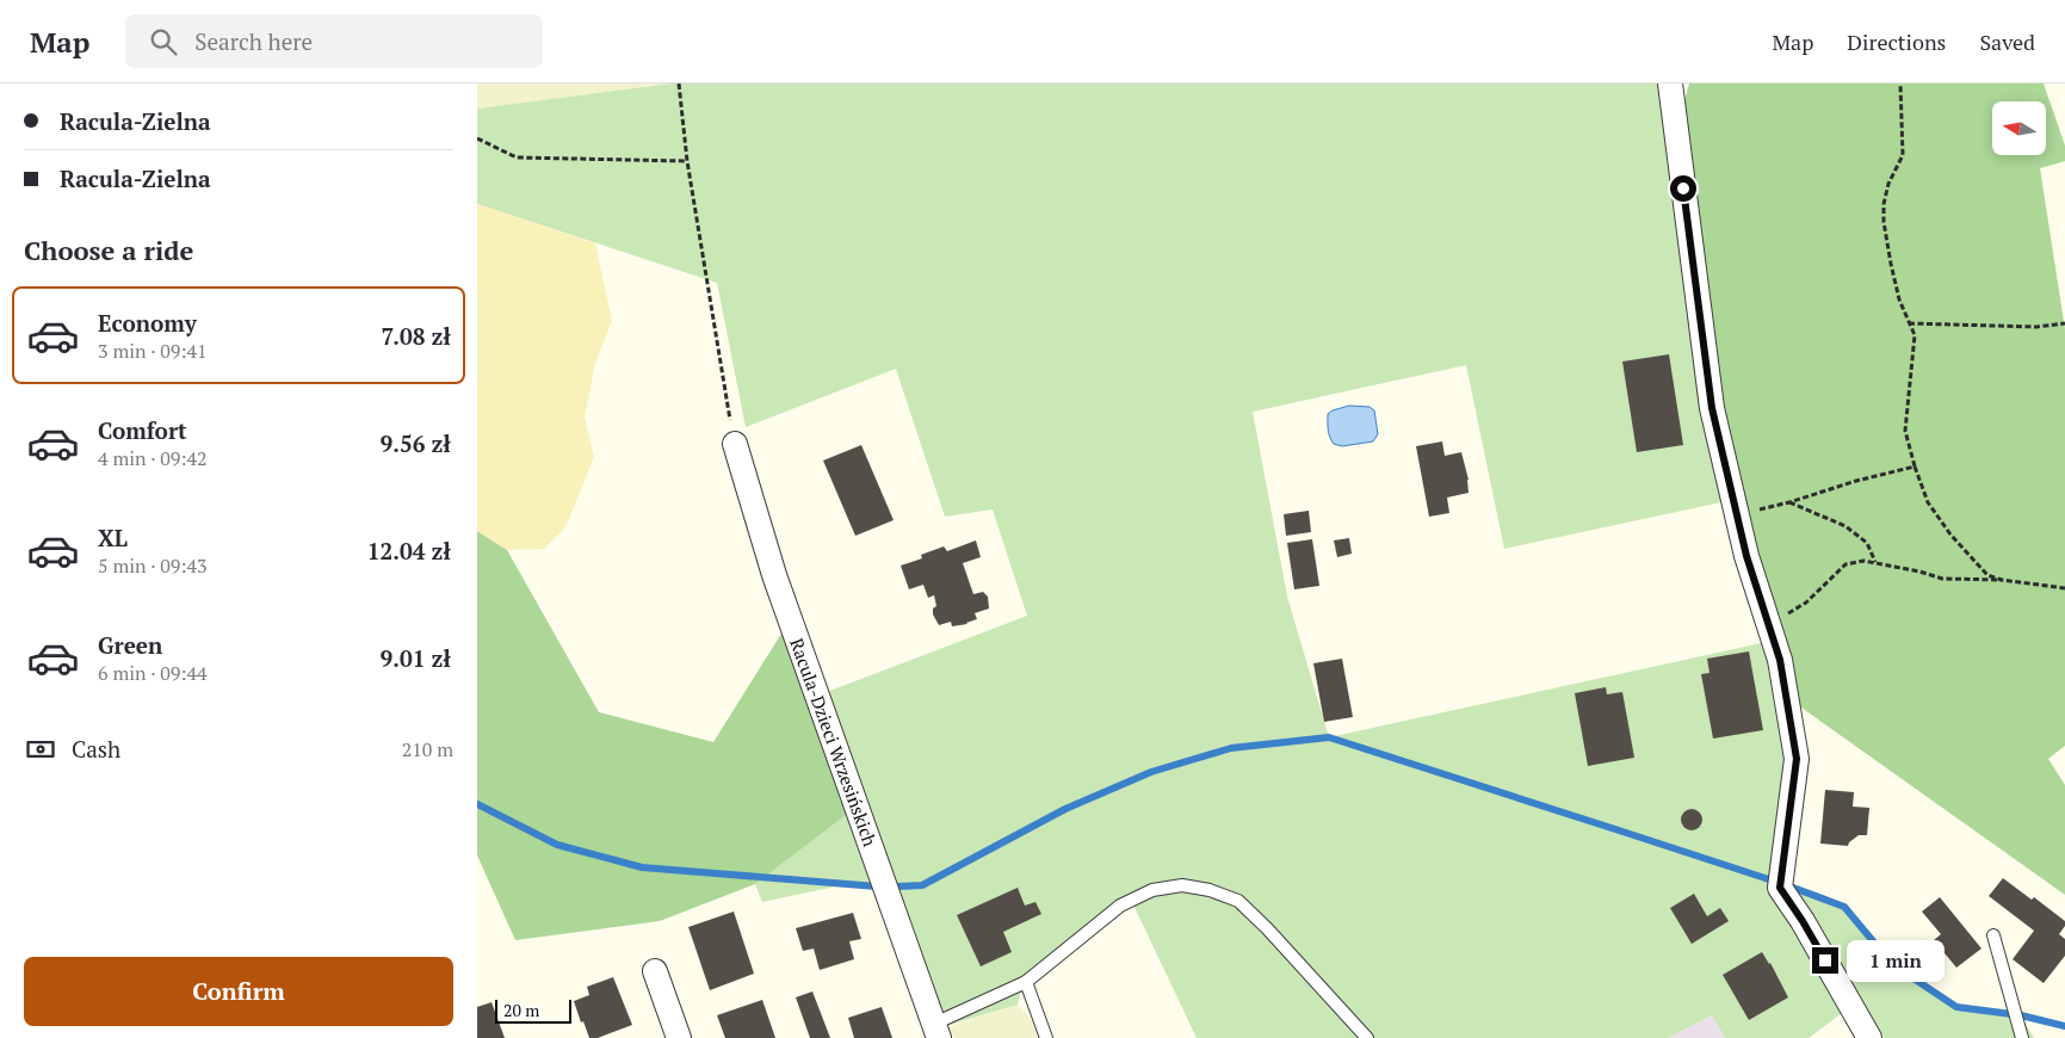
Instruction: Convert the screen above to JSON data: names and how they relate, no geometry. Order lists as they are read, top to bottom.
{
  "streets": {
    "street": ["Racula-Dzieci Wrzesińskich"]
  },
  "scale_bar": "20 m",
  "north": "left",
  "page": {
    "header": "Map",
    "search": "Search here",
    "nav": ["Map", "Directions", "Saved"],
    "banner": ["Racula-Zielna", "Racula-Zielna"],
    "heading": "Choose a ride",
    "list": [
      {
        "name": "Economy",
        "note": "3 min · 09:41",
        "value": "7.08 zł"
      },
      {
        "name": "Comfort",
        "note": "4 min · 09:42",
        "value": "9.56 zł"
      },
      {
        "name": "XL",
        "note": "5 min · 09:43",
        "value": "12.04 zł"
      },
      {
        "name": "Green",
        "note": "6 min · 09:44",
        "value": "9.01 zł"
      }
    ],
    "pay": ["Cash", "210 m"],
    "bubble": "1 min",
    "buttons": "Confirm",
    "scale": "20 m"
  }
}
